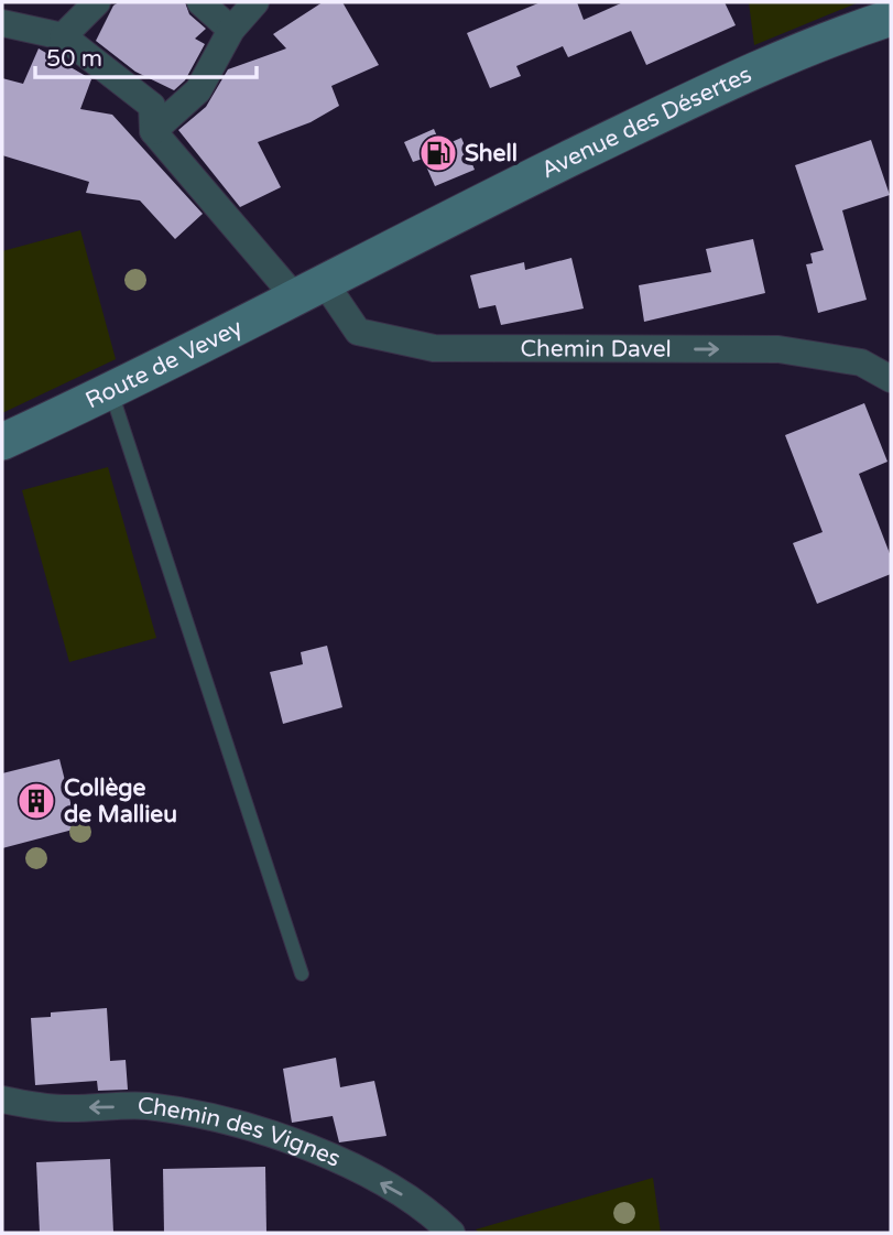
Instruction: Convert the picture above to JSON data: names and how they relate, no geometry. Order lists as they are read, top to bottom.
{
  "streets": {
    "main road": ["Avenue des Désertes", "Route de Vevey"],
    "street": ["Chemin Davel", "Chemin des Vignes"]
  },
  "crossings": [
    ["Avenue des Désertes", "Chemin Davel"],
    ["Avenue des Désertes", "Route de Vevey"],
    ["Chemin Davel", "Route de Vevey"]
  ],
  "one_way": ["Chemin Davel", "Chemin des Vignes"],
  "places": {
    "fuel station": ["Shell"],
    "building": ["Collège de Mallieu"]
  },
  "scale_bar": "50 m"
}
